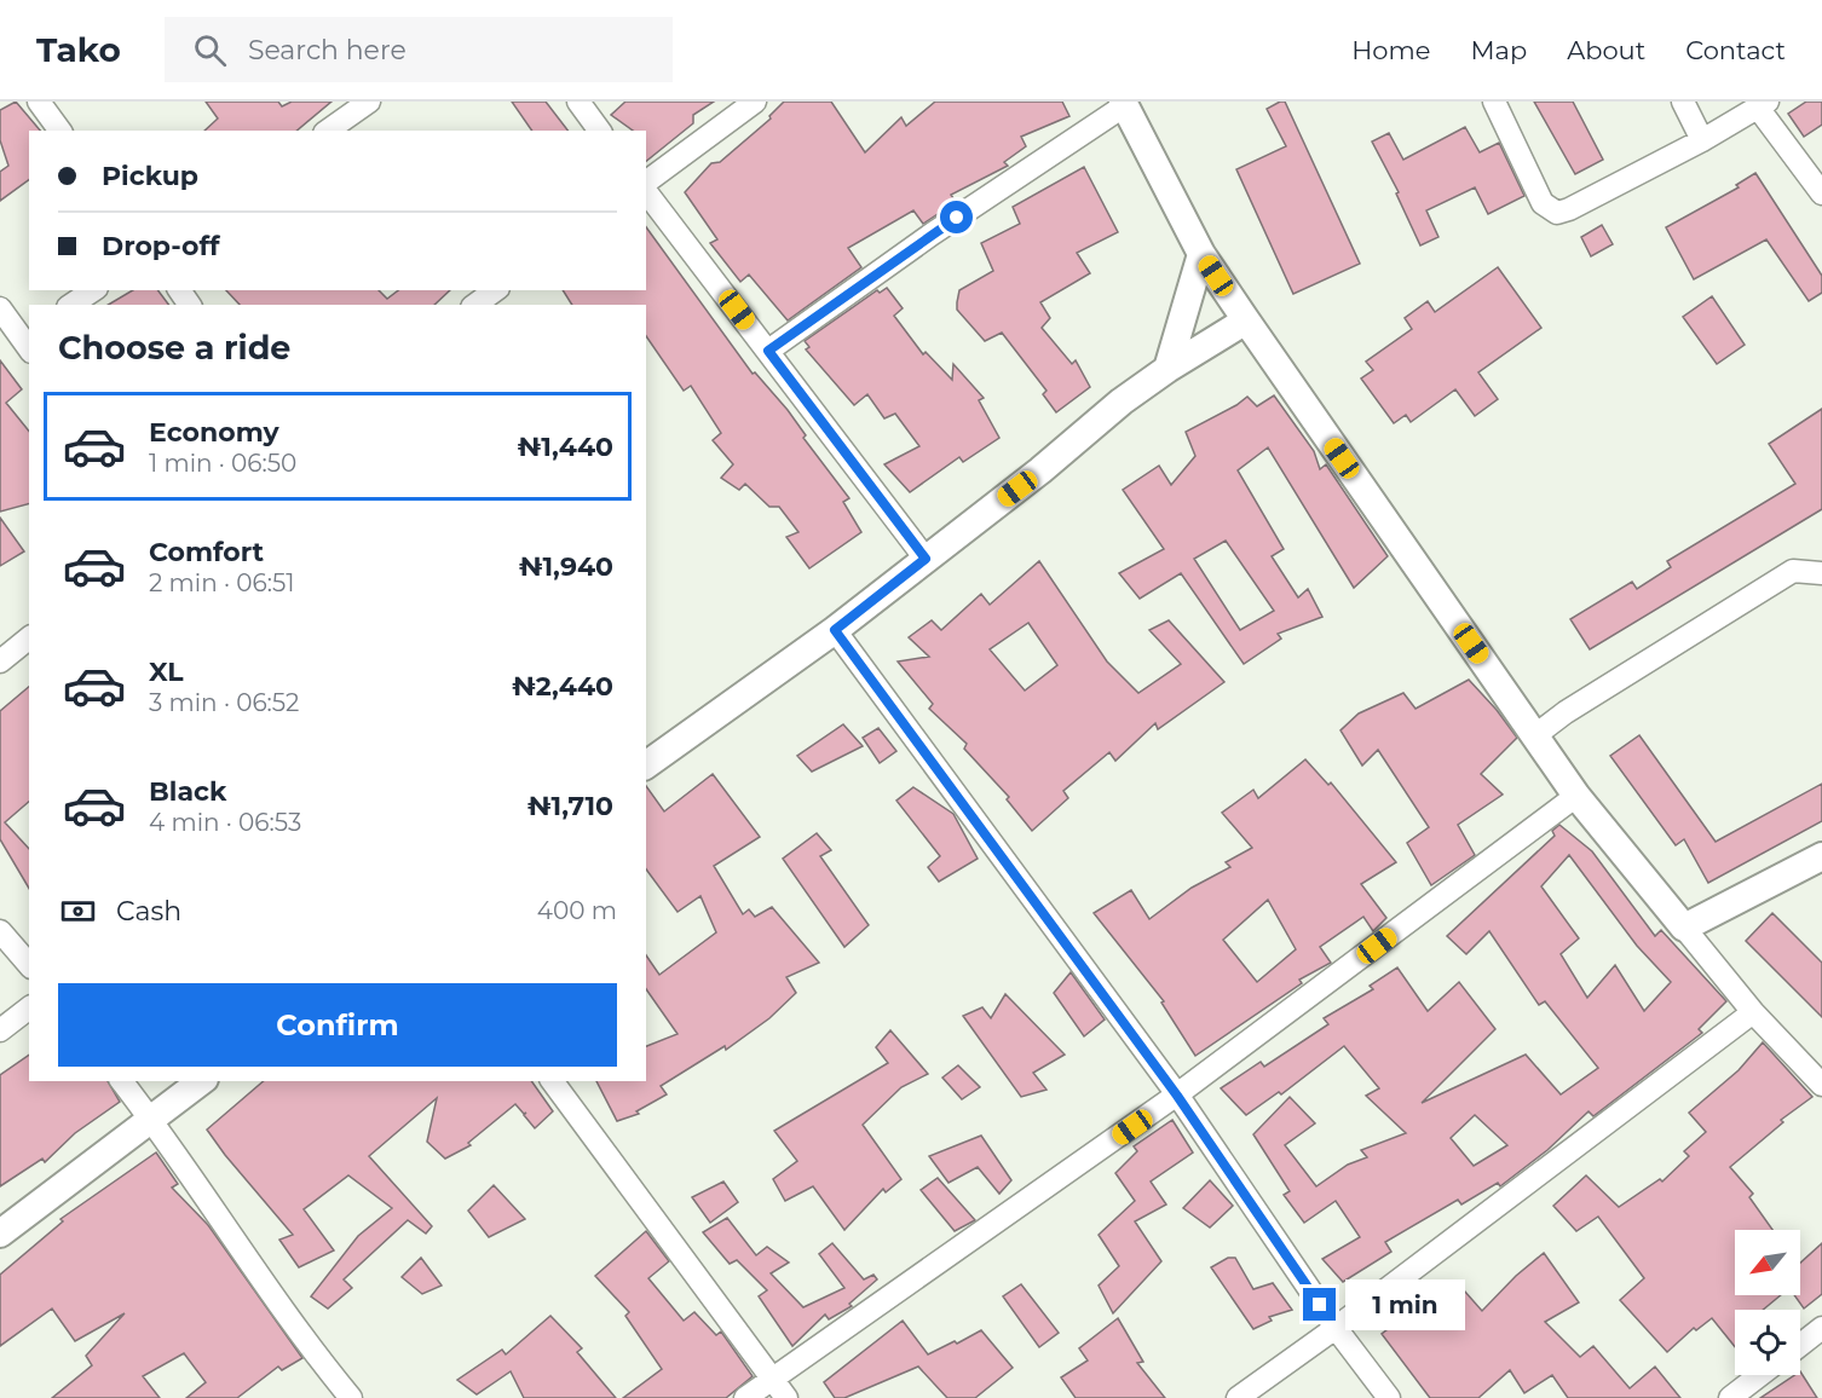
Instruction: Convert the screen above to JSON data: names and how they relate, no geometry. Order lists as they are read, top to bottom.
{
  "north": "bottom left",
  "page": {
    "header": "Tako",
    "search": "Search here",
    "nav": [
      "Home",
      "Map",
      "About",
      "Contact"
    ],
    "banner": ["Pickup", "Drop-off"],
    "heading": "Choose a ride",
    "list": [
      {
        "name": "Economy",
        "note": "1 min · 06:50",
        "value": "₦1,440"
      },
      {
        "name": "Comfort",
        "note": "2 min · 06:51",
        "value": "₦1,940"
      },
      {
        "name": "XL",
        "note": "3 min · 06:52",
        "value": "₦2,440"
      },
      {
        "name": "Black",
        "note": "4 min · 06:53",
        "value": "₦1,710"
      }
    ],
    "pay": ["Cash", "400 m"],
    "buttons": "Confirm",
    "bubble": "1 min"
  }
}
